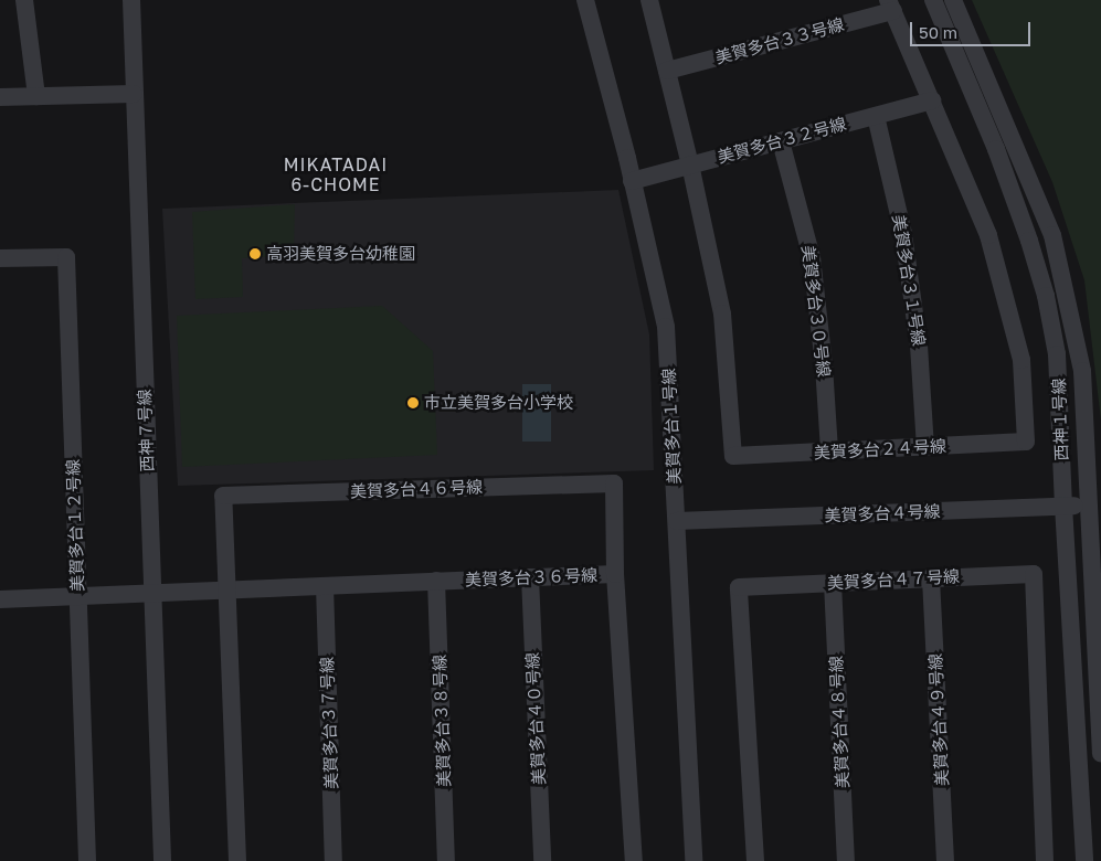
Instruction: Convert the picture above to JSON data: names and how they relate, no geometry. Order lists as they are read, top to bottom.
{
  "streets": {
    "street": [
      "美賀多台３３号線",
      "美賀多台３２号線",
      "美賀多台３１号線",
      "美賀多台３０号線",
      "西神１号線",
      "美賀多台１号線",
      "西神７号線",
      "美賀多台２４号線",
      "美賀多台４６号線",
      "美賀多台４号線",
      "美賀多台１２号線",
      "美賀多台３６号線",
      "美賀多台４７号線",
      "美賀多台４０号線",
      "美賀多台４９号線",
      "美賀多台３８号線",
      "美賀多台４８号線",
      "美賀多台３７号線"
    ]
  },
  "crossings": [
    ["美賀多台３３号線", "美賀多台２４号線"],
    ["美賀多台３２号線", "美賀多台３１号線"],
    ["美賀多台３２号線", "美賀多台３０号線"],
    ["美賀多台３２号線", "美賀多台１号線"],
    ["美賀多台３２号線", "美賀多台２４号線"],
    ["美賀多台３１号線", "美賀多台２４号線"],
    ["美賀多台３０号線", "美賀多台２４号線"],
    ["西神１号線", "美賀多台４号線"],
    ["美賀多台１号線", "美賀多台４号線"],
    ["西神７号線", "美賀多台３６号線"],
    ["美賀多台４６号線", "美賀多台３６号線"],
    ["美賀多台１２号線", "美賀多台３６号線"],
    ["美賀多台３６号線", "美賀多台４０号線"],
    ["美賀多台３６号線", "美賀多台３８号線"],
    ["美賀多台３６号線", "美賀多台３７号線"],
    ["美賀多台４７号線", "美賀多台４９号線"],
    ["美賀多台４７号線", "美賀多台４８号線"]
  ],
  "districts": ["MIKATADAI 6-CHOME"],
  "places": ["高羽美賀多台幼稚園", "市立美賀多台小学校"],
  "scale_bar": "50 m"
}
